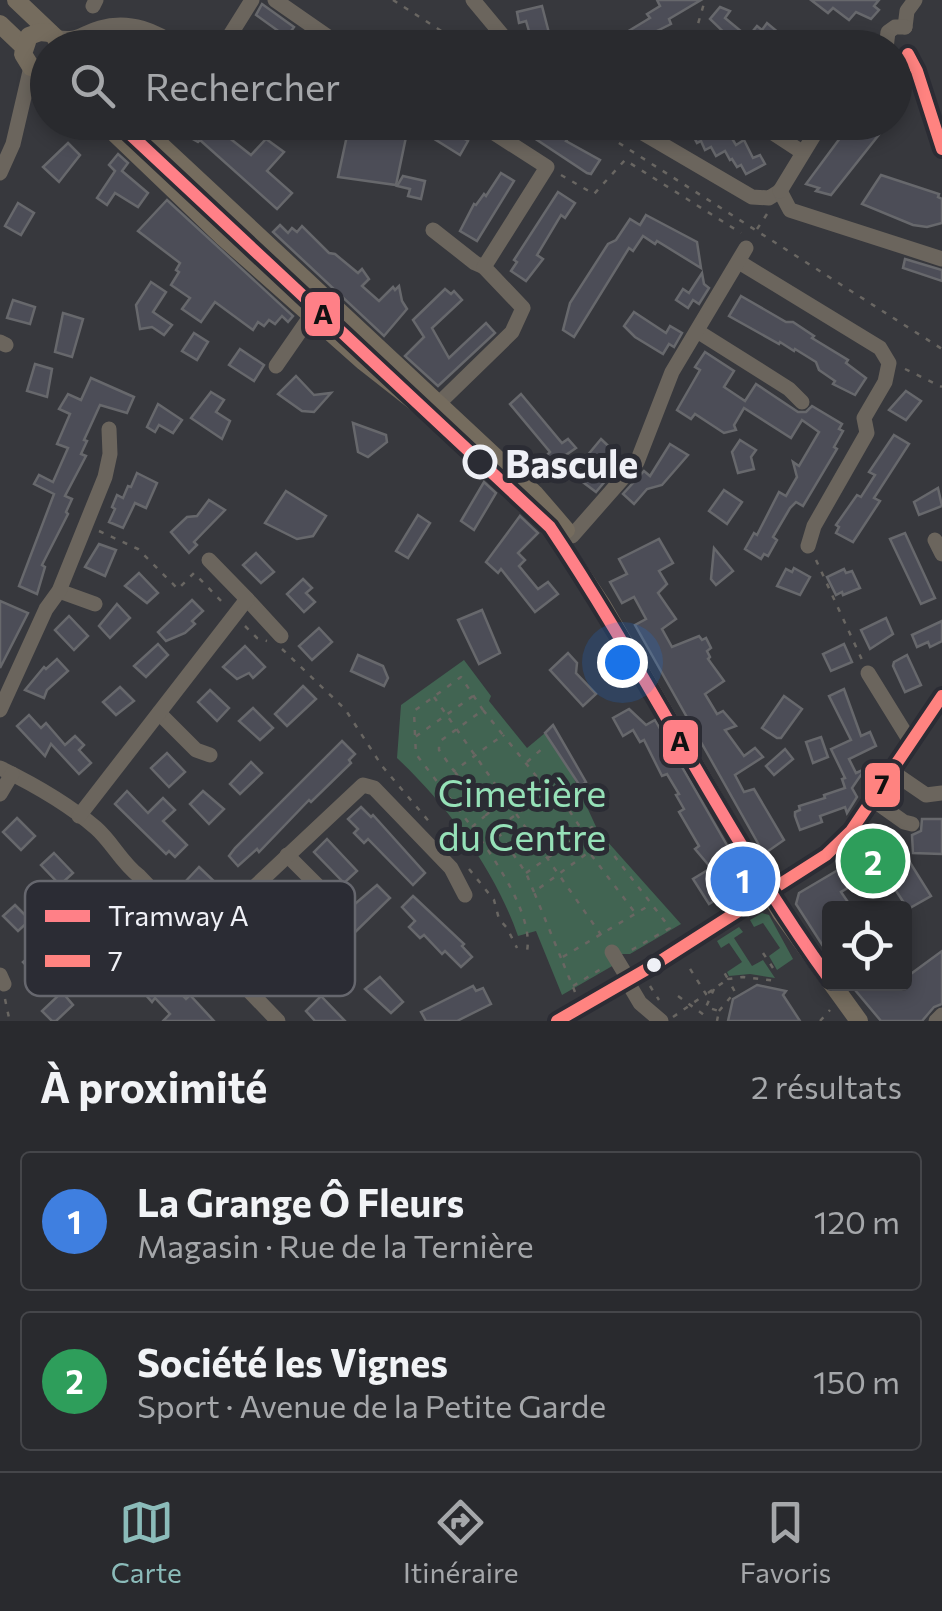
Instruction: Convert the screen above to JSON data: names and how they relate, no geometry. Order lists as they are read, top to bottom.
{
  "parks": ["Cimetière du Centre"],
  "places": ["Bascule"],
  "lines": ["transit line 7", "tram line A"],
  "legend": ["Tramway A", "7"],
  "page": {
    "search": "Rechercher",
    "pins": ["2", "1"],
    "heading": ["À proximité", "2 résultats"],
    "list": [
      {
        "mark": "1",
        "name": "La Grange Ô Fleurs",
        "note": "Magasin · Rue de la Ternière",
        "value": "120 m"
      },
      {
        "mark": "2",
        "name": "Société les Vignes",
        "note": "Sport · Avenue de la Petite Garde",
        "value": "150 m"
      }
    ],
    "nav": ["Carte", "Itinéraire", "Favoris"]
  }
}
